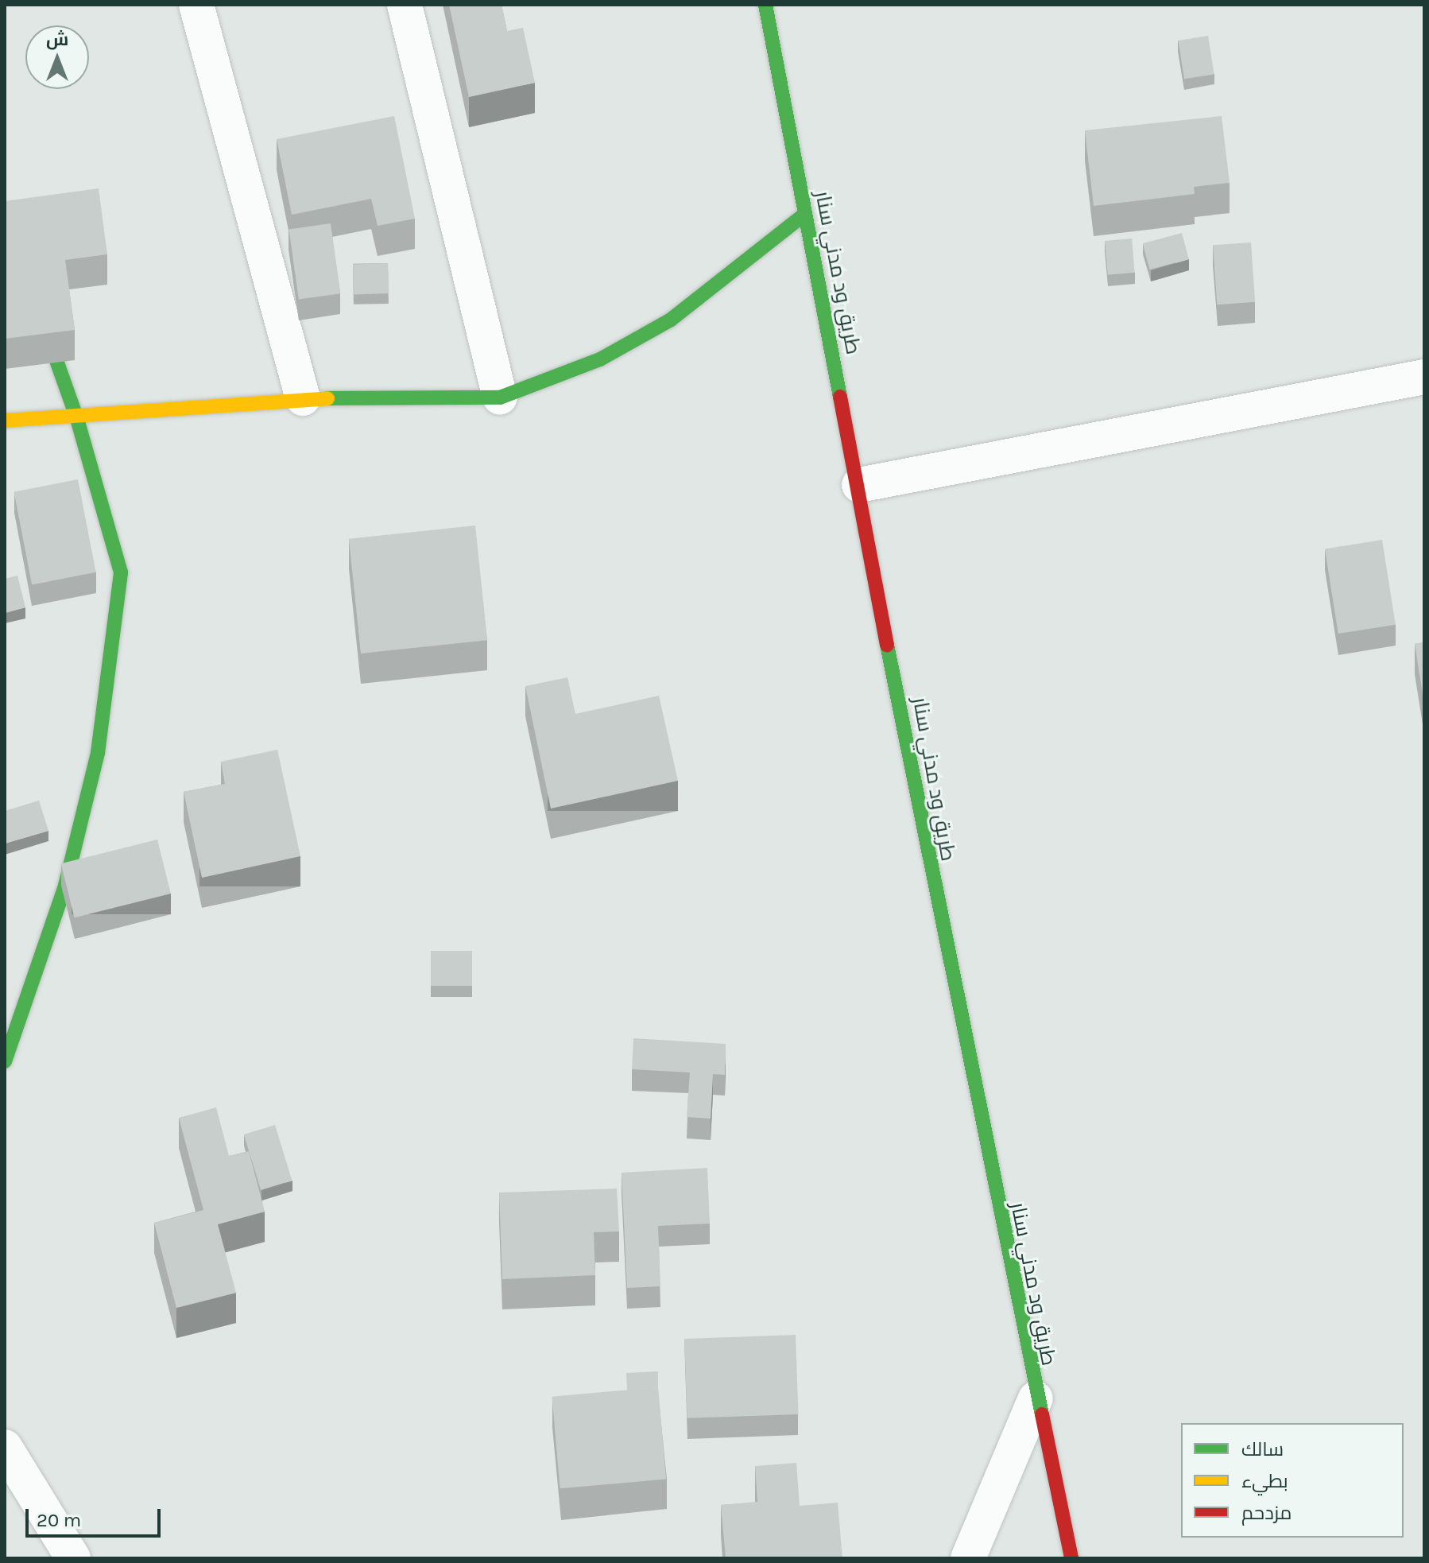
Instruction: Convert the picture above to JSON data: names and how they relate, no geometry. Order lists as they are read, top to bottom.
{
  "streets": {
    "main road": ["طريق ود مدني سنار"]
  },
  "legend": ["سالك", "بطيء", "مزدحم"],
  "scale_bar": "20 m",
  "north": "top"
}
